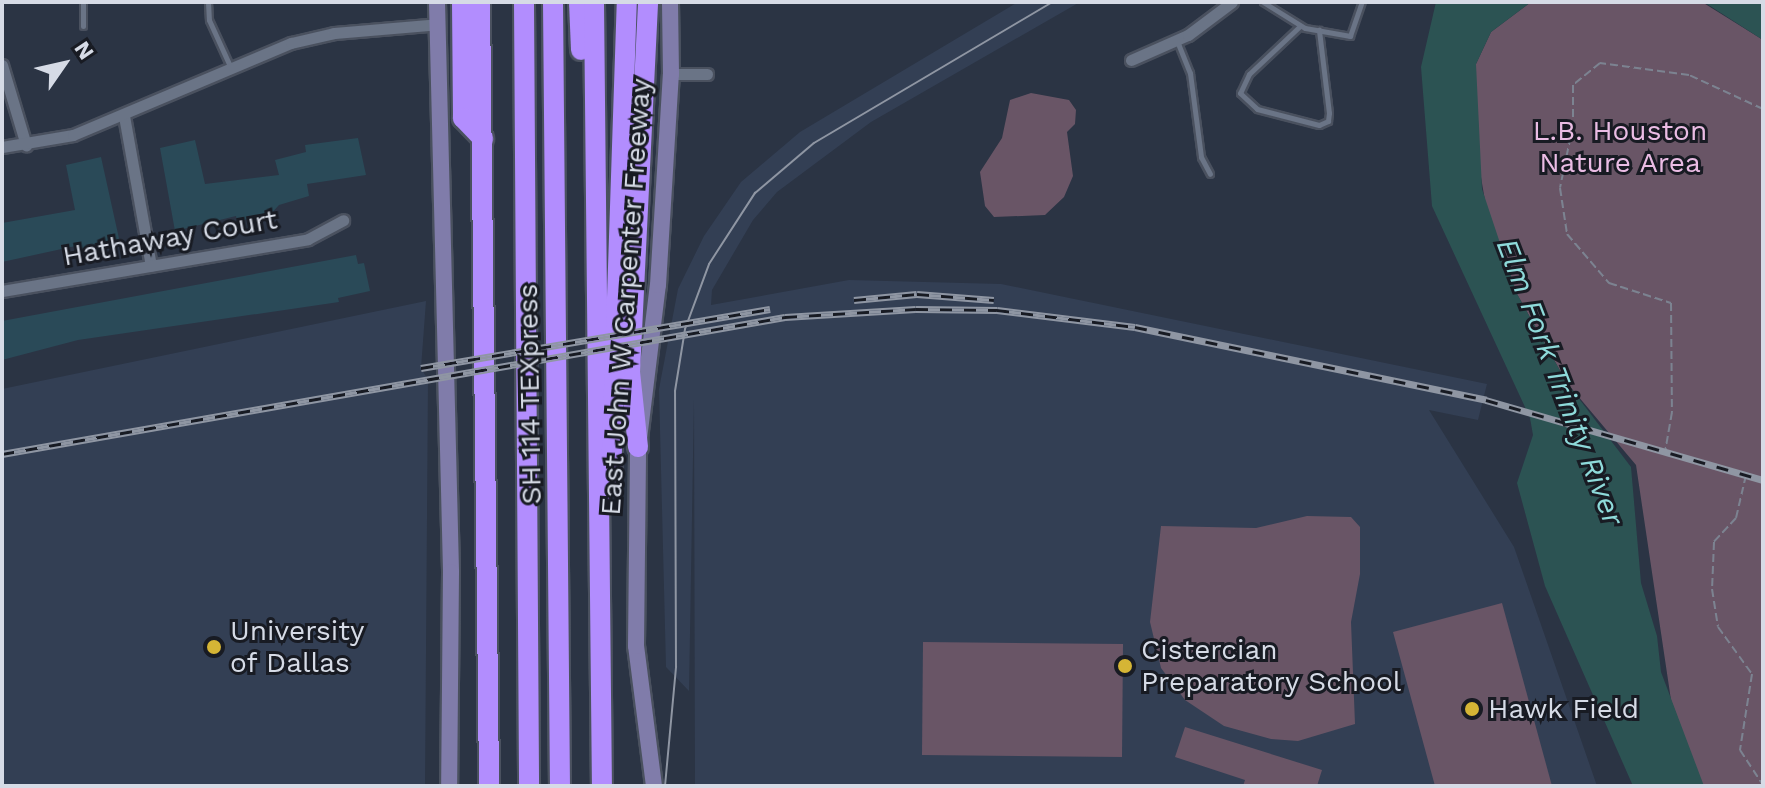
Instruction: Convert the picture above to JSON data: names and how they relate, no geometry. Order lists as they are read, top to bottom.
{
  "streets": {
    "highway": ["East John W Carpenter Freeway", "SH 114 TEXpress"],
    "street": ["Hathaway Court"]
  },
  "water": ["Elm Fork Trinity River"],
  "parks": ["L.B. Houston Nature Area"],
  "places": ["University of Dallas", "Cistercian Preparatory School", "Hawk Field"],
  "north": "top right"
}
